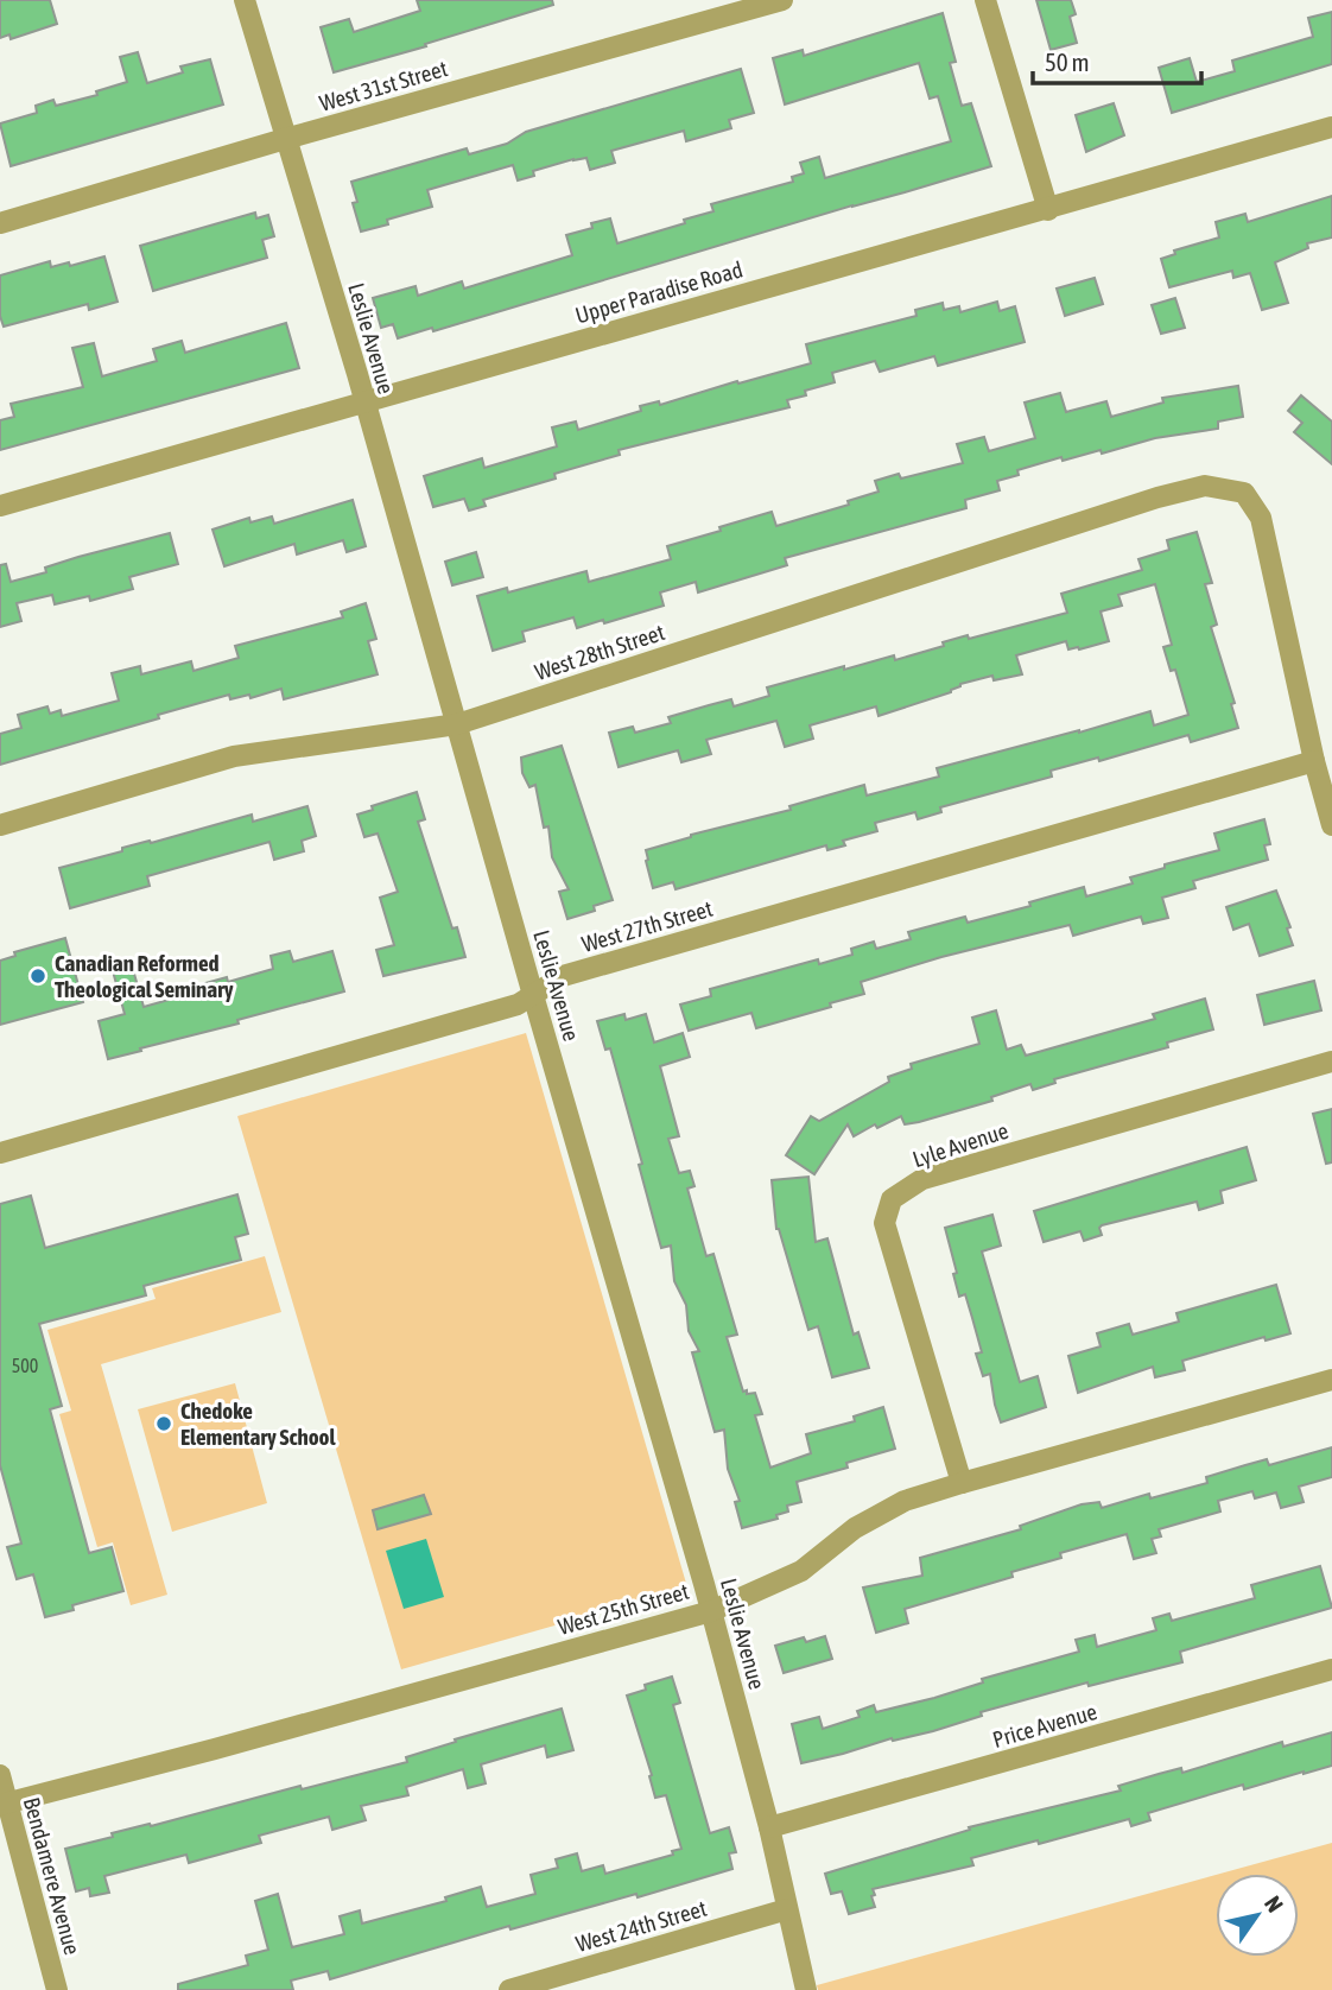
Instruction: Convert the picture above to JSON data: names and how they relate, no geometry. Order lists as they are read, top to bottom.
{
  "streets": {
    "street": [
      "West 31st Street",
      "Upper Paradise Road",
      "Leslie Avenue",
      "West 28th Street",
      "West 27th Street",
      "Lyle Avenue",
      "West 25th Street",
      "Price Avenue",
      "Bendamere Avenue",
      "West 24th Street"
    ]
  },
  "crossings": [
    ["West 31st Street", "Leslie Avenue"],
    ["Upper Paradise Road", "Leslie Avenue"],
    ["Leslie Avenue", "West 28th Street"],
    ["Leslie Avenue", "West 27th Street"],
    ["Leslie Avenue", "West 25th Street"],
    ["Leslie Avenue", "Price Avenue"],
    ["Leslie Avenue", "West 24th Street"],
    ["West 28th Street", "West 27th Street"],
    ["Lyle Avenue", "West 25th Street"],
    ["West 25th Street", "Bendamere Avenue"]
  ],
  "places": ["Canadian Reformed Theological Seminary", "Chedoke Elementary School"],
  "house_numbers": ["500"],
  "scale_bar": "50 m",
  "north": "top right"
}
